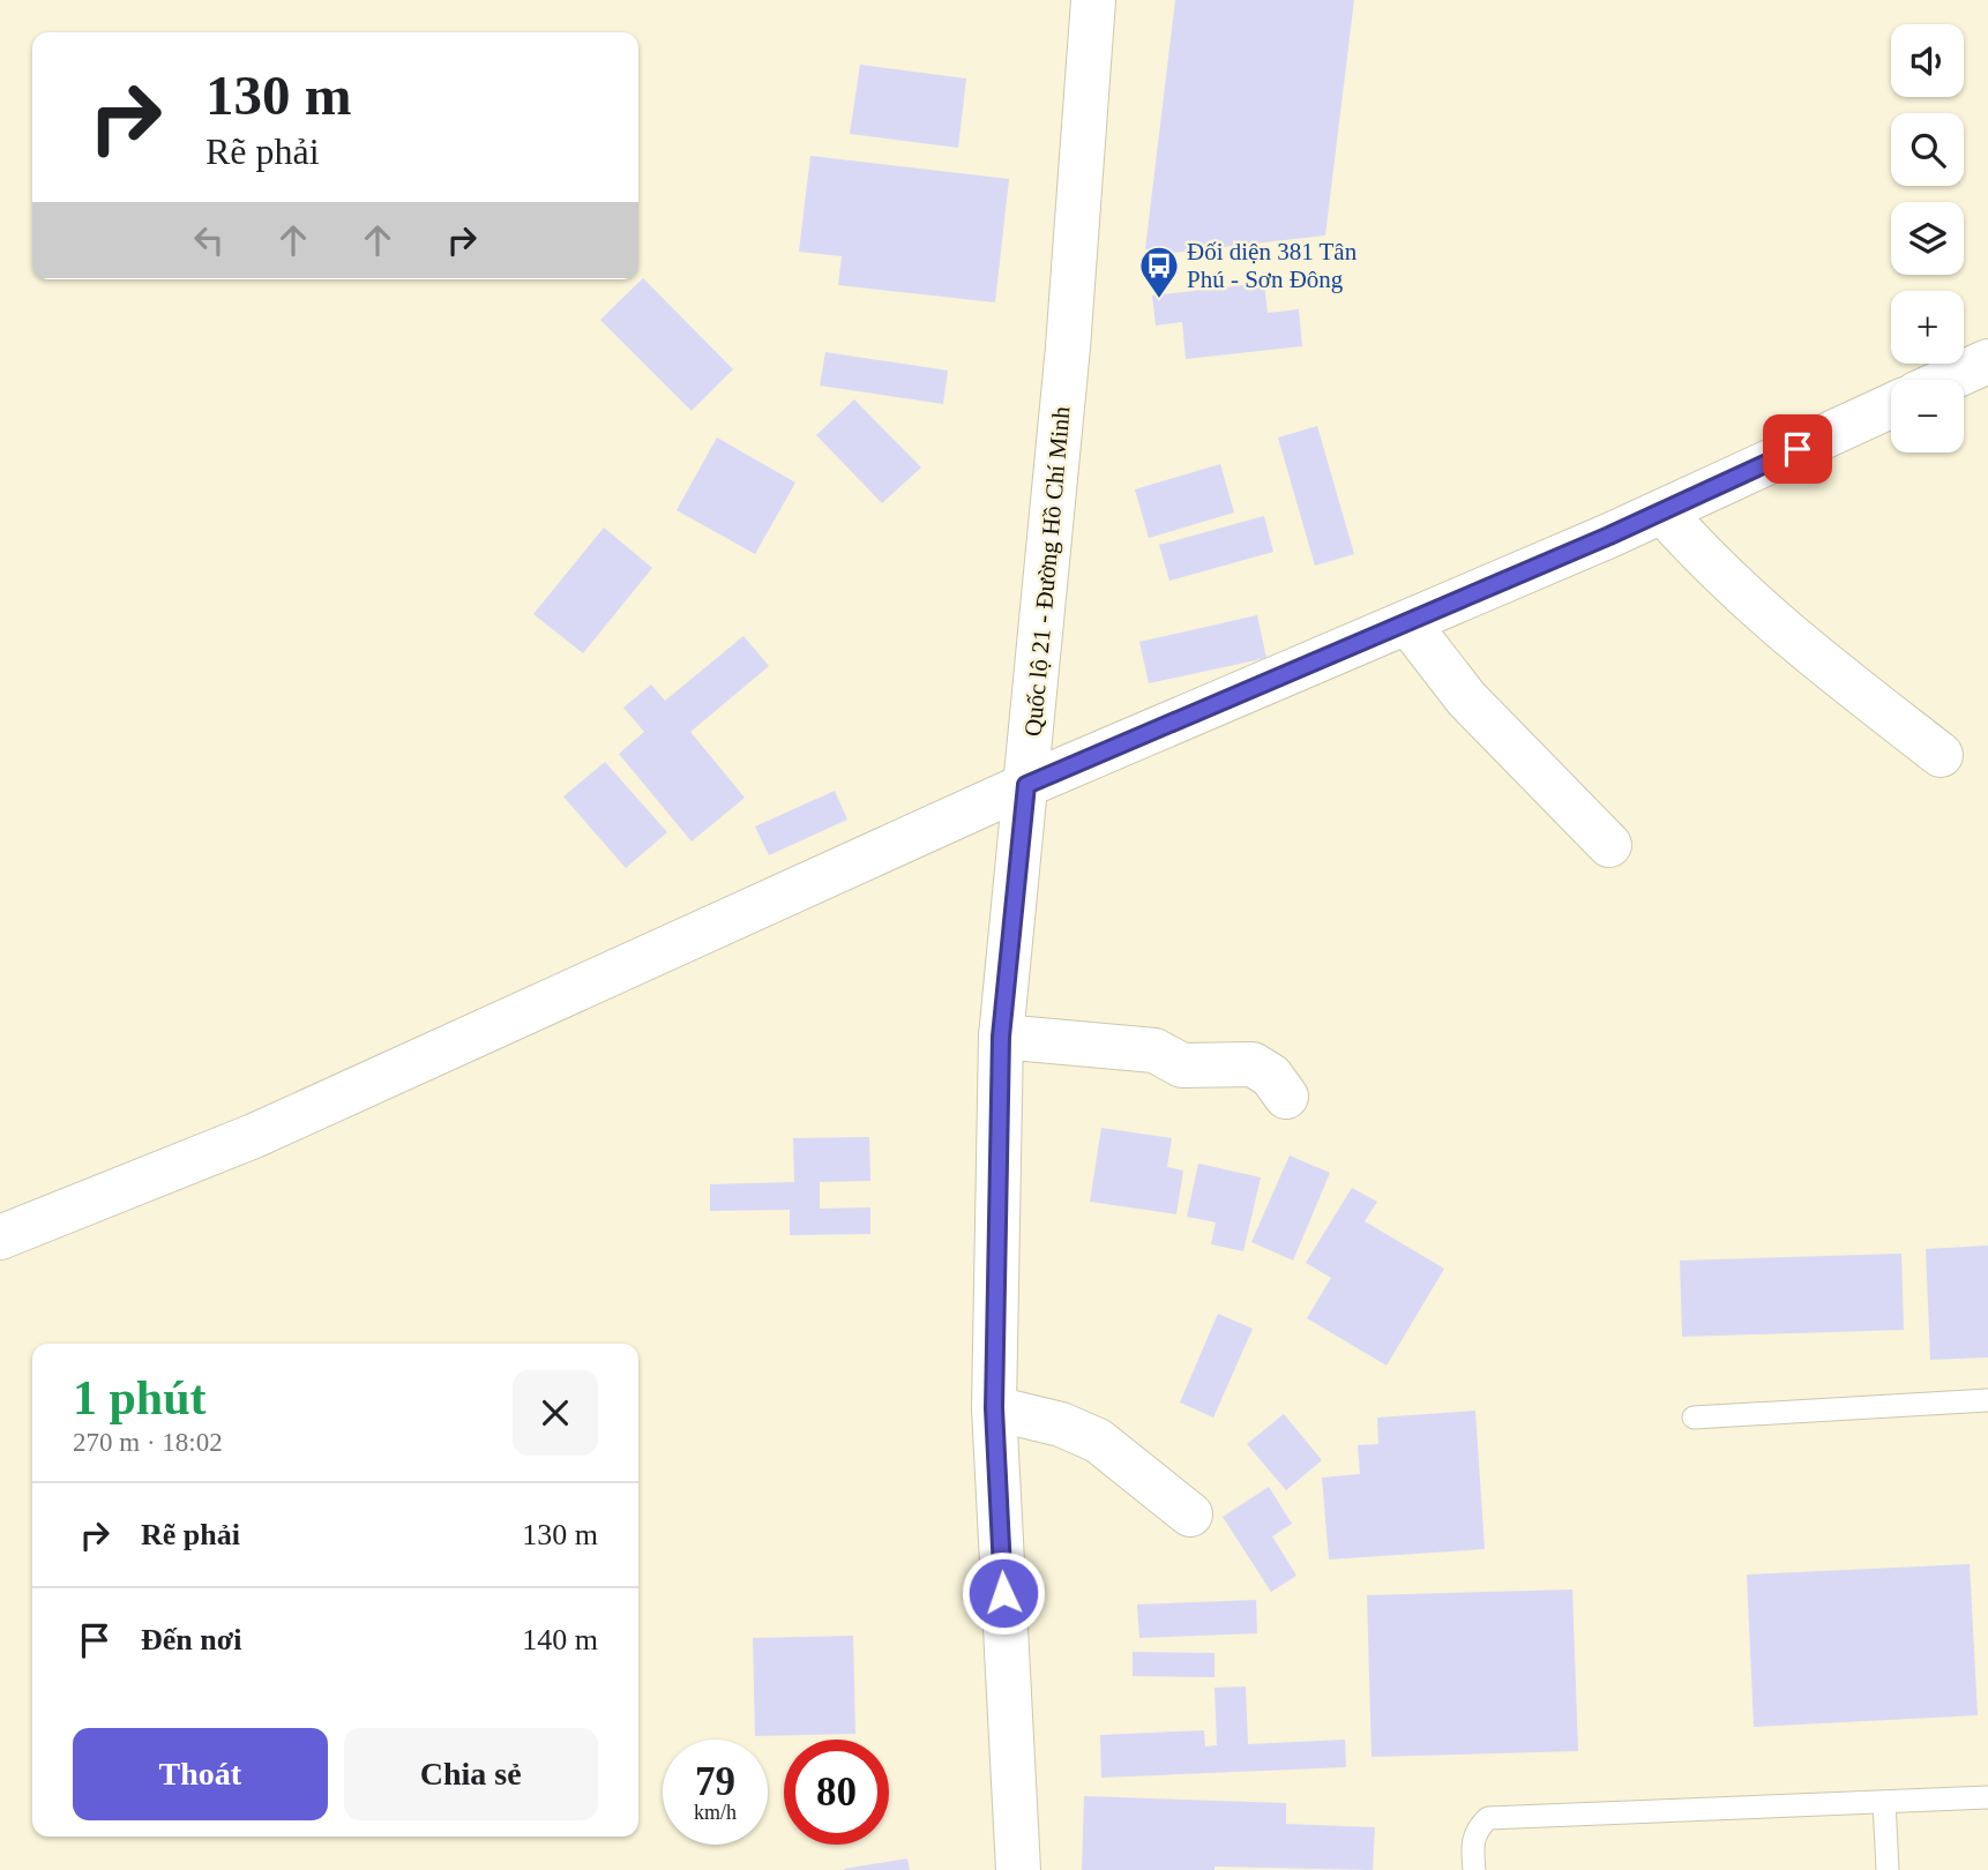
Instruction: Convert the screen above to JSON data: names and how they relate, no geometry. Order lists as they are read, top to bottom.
{
  "streets": {
    "main road": ["Quốc lộ 21 - Đường Hồ Chí Minh"]
  },
  "places": {
    "bus stop": ["Đối diện 381 Tân Phú - Sơn Đông"]
  },
  "page": {
    "map_buttons": ["+", "−"],
    "turn": ["130 m", "Rẽ phải"],
    "heading": ["1 phút", "270 m · 18:02"],
    "list": [
      {
        "name": "Rẽ phải",
        "value": "130 m"
      },
      {
        "name": "Đến nơi",
        "value": "140 m"
      }
    ],
    "buttons": ["Thoát", "Chia sẻ"],
    "speed": "79 km/h",
    "limit": "80"
  }
}
